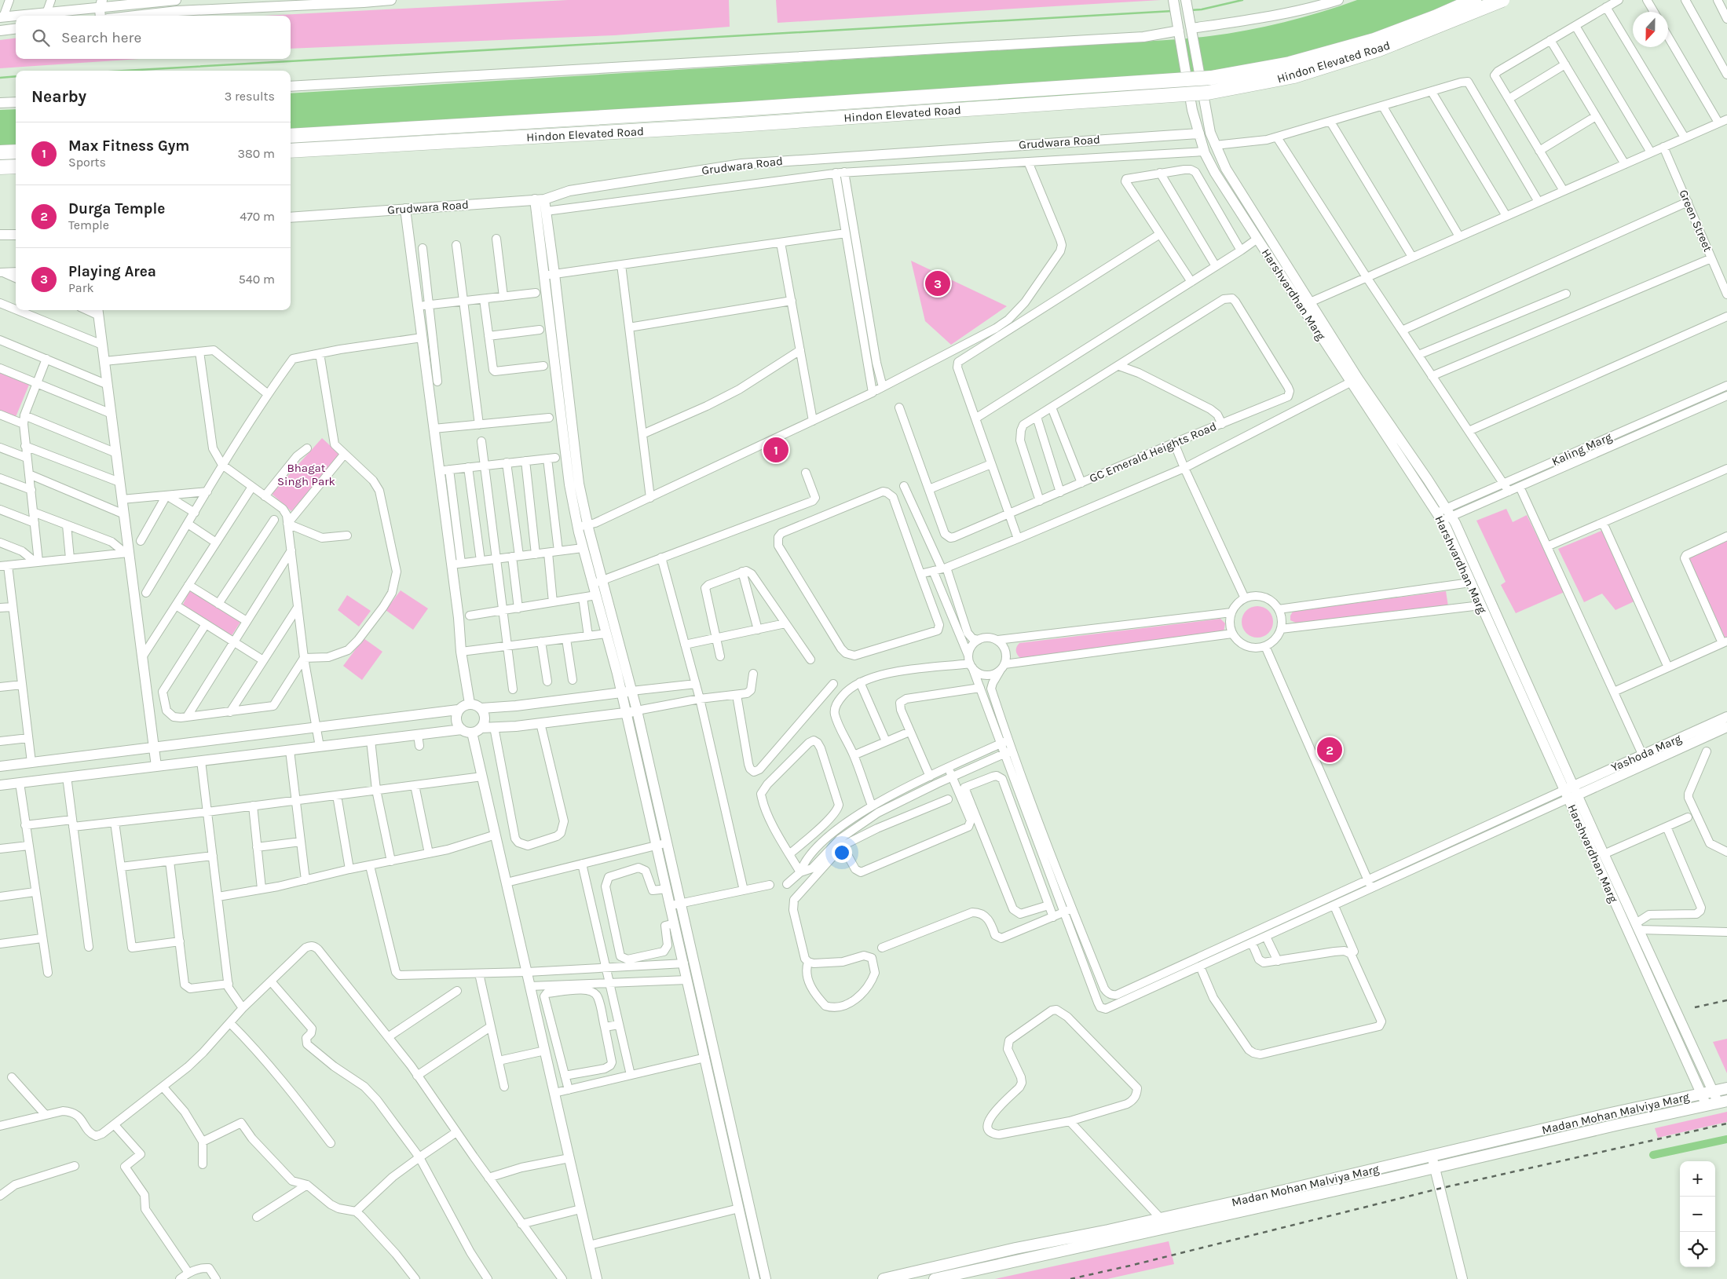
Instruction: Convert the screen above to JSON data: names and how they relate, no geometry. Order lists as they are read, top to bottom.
{
  "streets": {
    "highway": ["Hindon Elevated Road"],
    "main road": ["Madan Mohan Malviya Marg"],
    "street": [
      "Grudwara Road",
      "Green Street",
      "Harshvardhan Marg",
      "Kaling Marg",
      "GC Emerald Heights Road",
      "Yashoda Marg"
    ]
  },
  "crossings": [
    ["Grudwara Road", "Harshvardhan Marg"],
    ["Harshvardhan Marg", "Kaling Marg"],
    ["Harshvardhan Marg", "Yashoda Marg"],
    ["Harshvardhan Marg", "Madan Mohan Malviya Marg"]
  ],
  "parks": ["Bhagat Singh Park"],
  "north": "bottom",
  "page": {
    "search": "Search here",
    "heading": ["Nearby", "3 results"],
    "list": [
      {
        "mark": "1",
        "name": "Max Fitness Gym",
        "note": "Sports",
        "value": "380 m"
      },
      {
        "mark": "2",
        "name": "Durga Temple",
        "note": "Temple",
        "value": "470 m"
      },
      {
        "mark": "3",
        "name": "Playing Area",
        "note": "Park",
        "value": "540 m"
      }
    ],
    "pins": ["3", "1", "2"],
    "map_buttons": ["+", "−"]
  }
}
